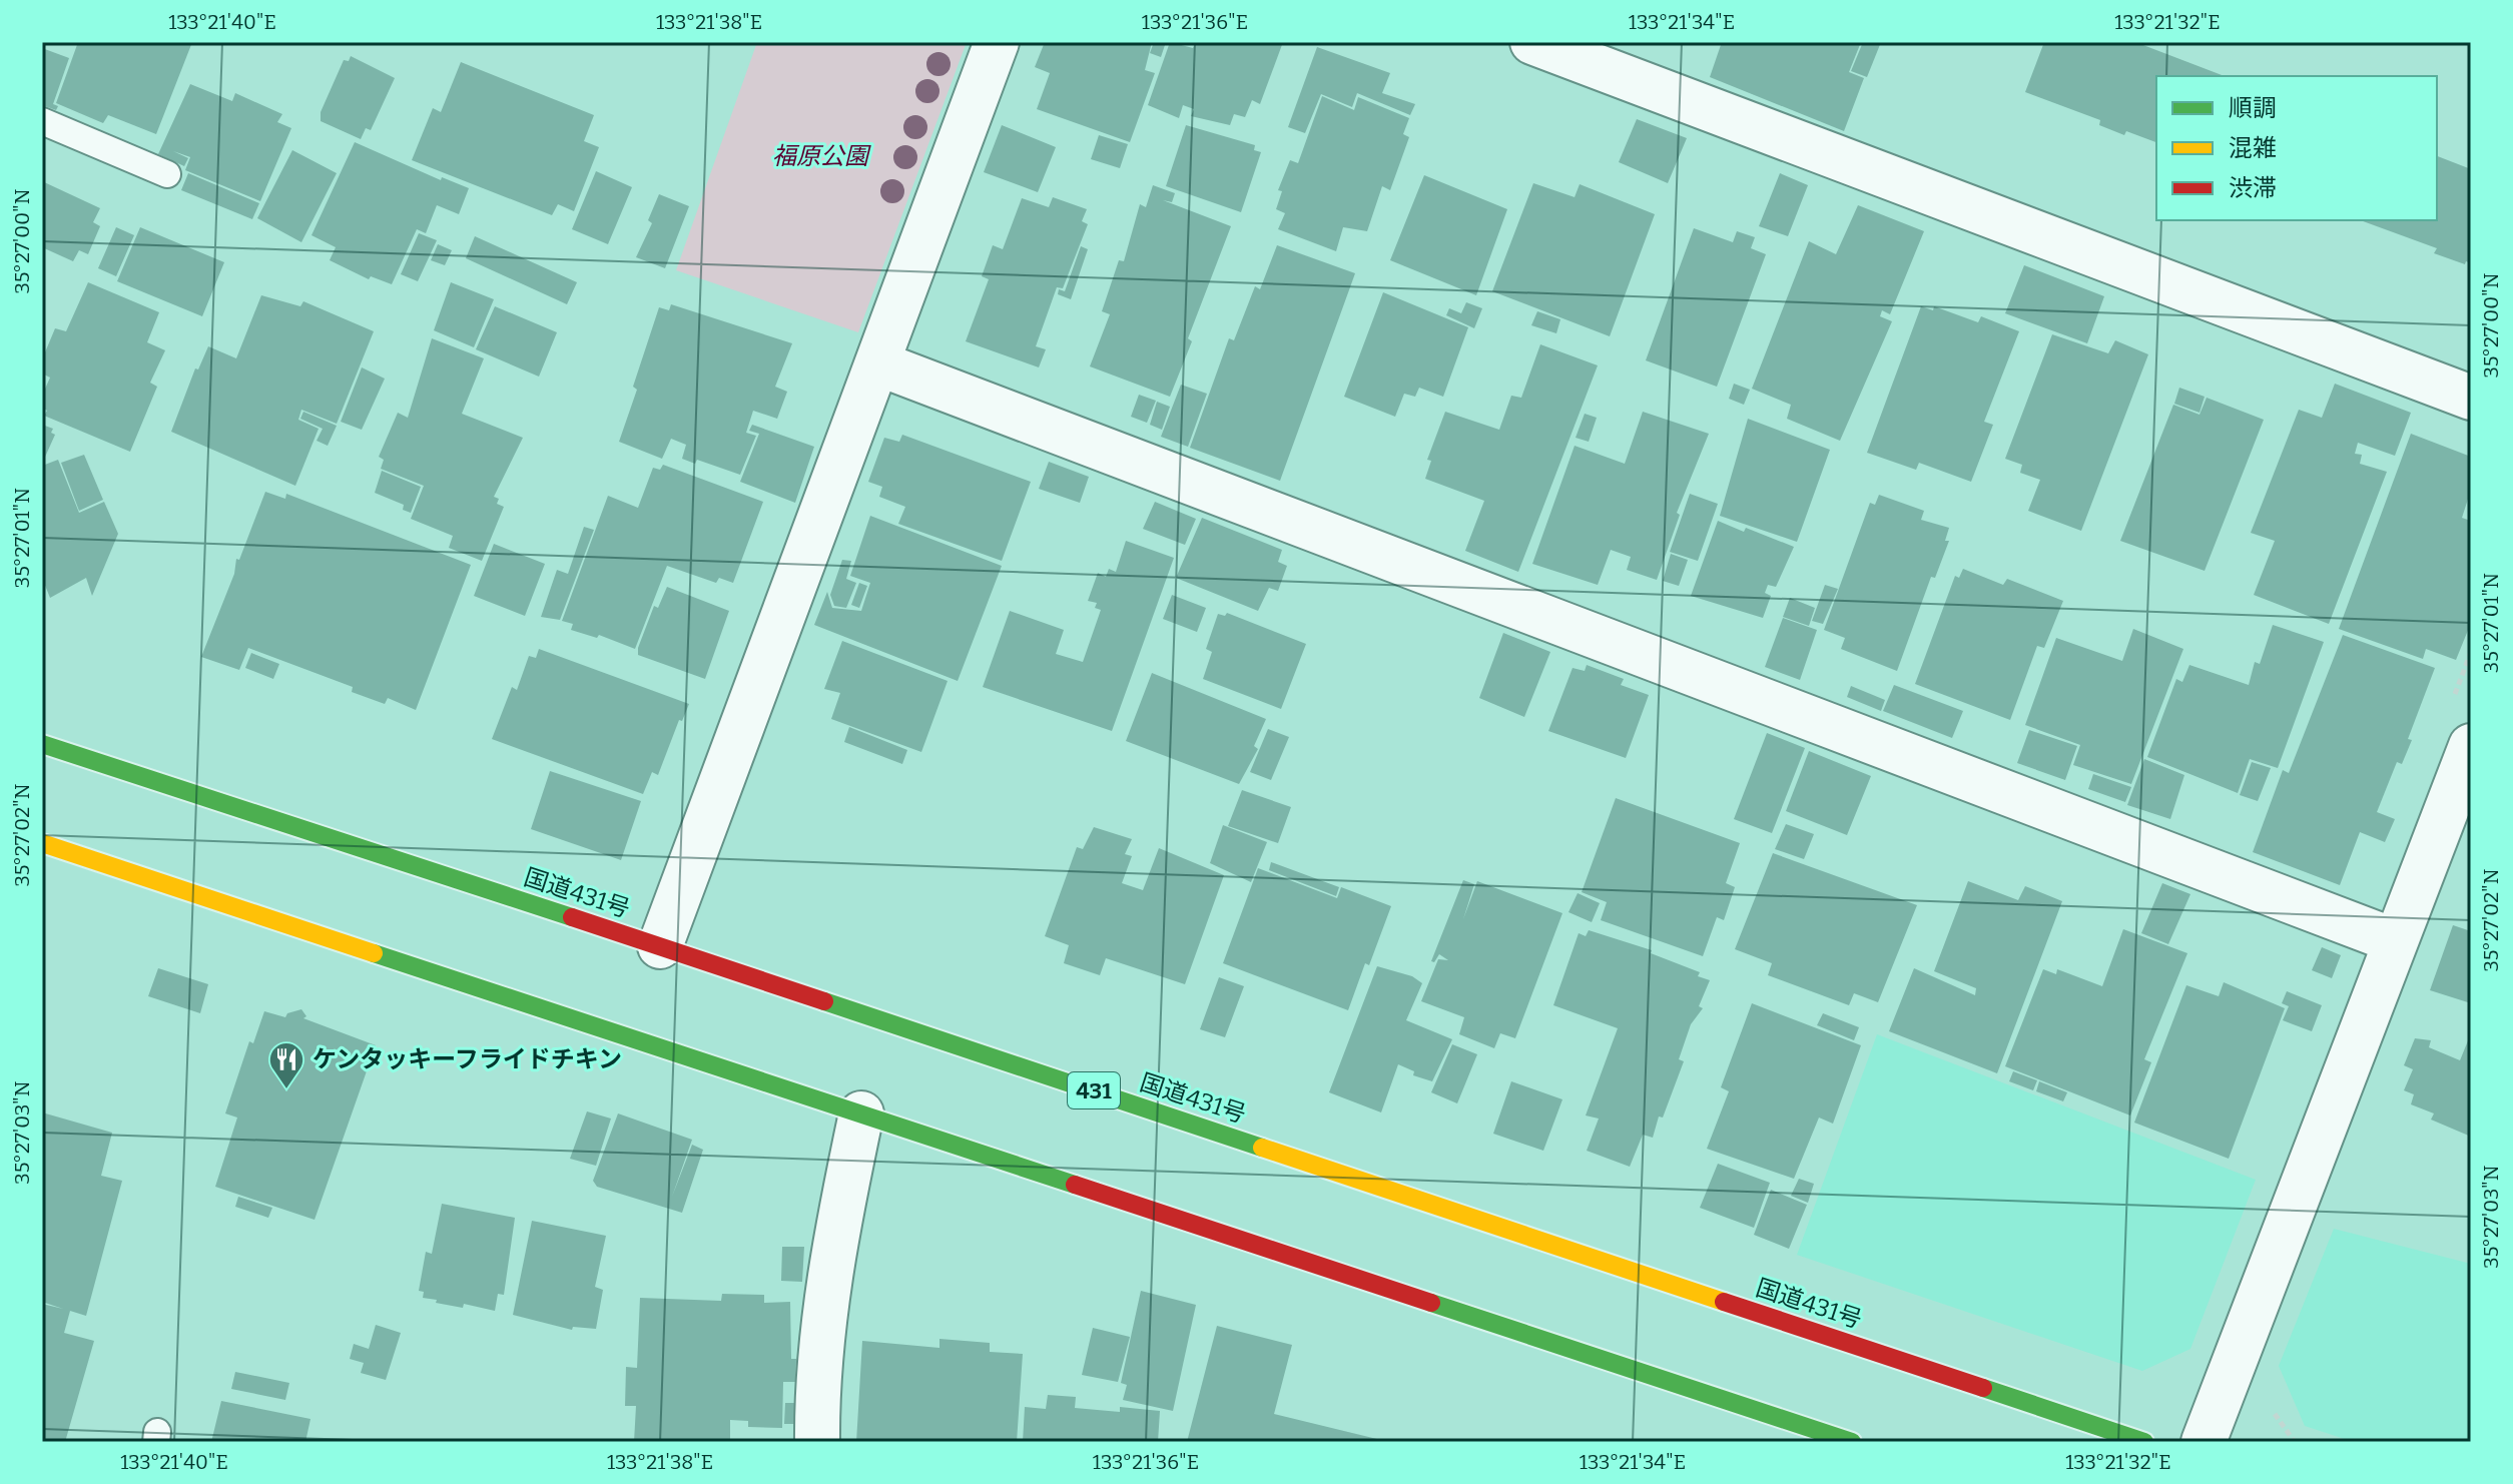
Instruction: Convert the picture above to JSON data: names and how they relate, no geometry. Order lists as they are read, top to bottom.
{
  "streets": {
    "highway": ["国道431号", "431"]
  },
  "parks": ["福原公園"],
  "places": {
    "restaurant": ["ケンタッキーフライドチキン"]
  },
  "legend": ["順調", "混雑", "渋滞"],
  "coordinates": [
    "133°21'40\"E",
    "133°21'38\"E",
    "133°21'36\"E",
    "133°21'34\"E",
    "133°21'32\"E",
    "35°27'00\"N",
    "35°27'01\"N",
    "35°27'02\"N",
    "35°27'03\"N"
  ]
}
